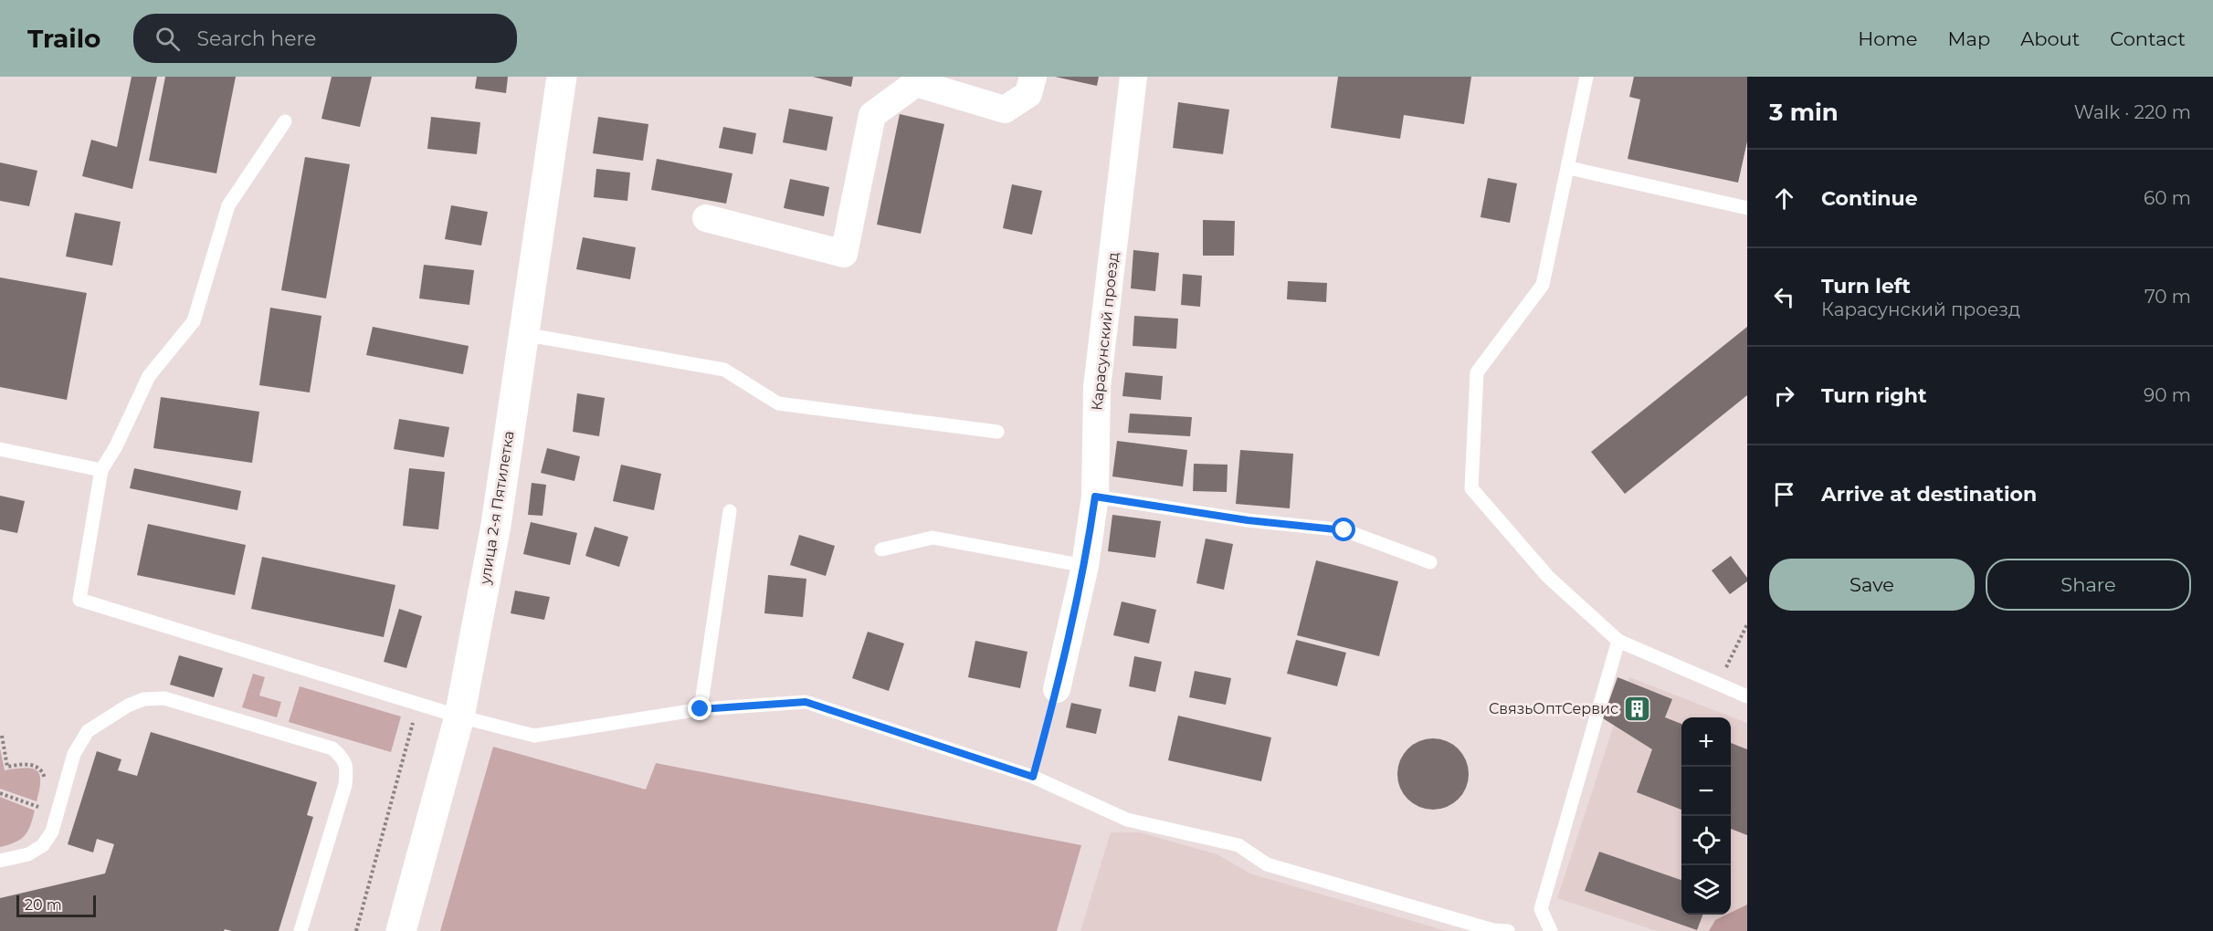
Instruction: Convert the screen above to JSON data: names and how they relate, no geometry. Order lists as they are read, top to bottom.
{
  "streets": {
    "main road": ["улица 2-я Пятилетка"],
    "street": ["Карасунский проезд"]
  },
  "places": {
    "building": ["СвязьОптСервис"]
  },
  "scale_bar": "20 m",
  "page": {
    "header": "Trailo",
    "search": "Search here",
    "nav": [
      "Home",
      "Map",
      "About",
      "Contact"
    ],
    "heading": ["3 min", "Walk · 220 m"],
    "list": [
      ["Continue", "60 m"],
      ["Turn left", "Карасунский проезд", "70 m"],
      ["Turn right", "90 m"],
      "Arrive at destination"
    ],
    "buttons": ["Save", "Share"],
    "map_buttons": ["+", "−"],
    "scale": "20 m"
  }
}
